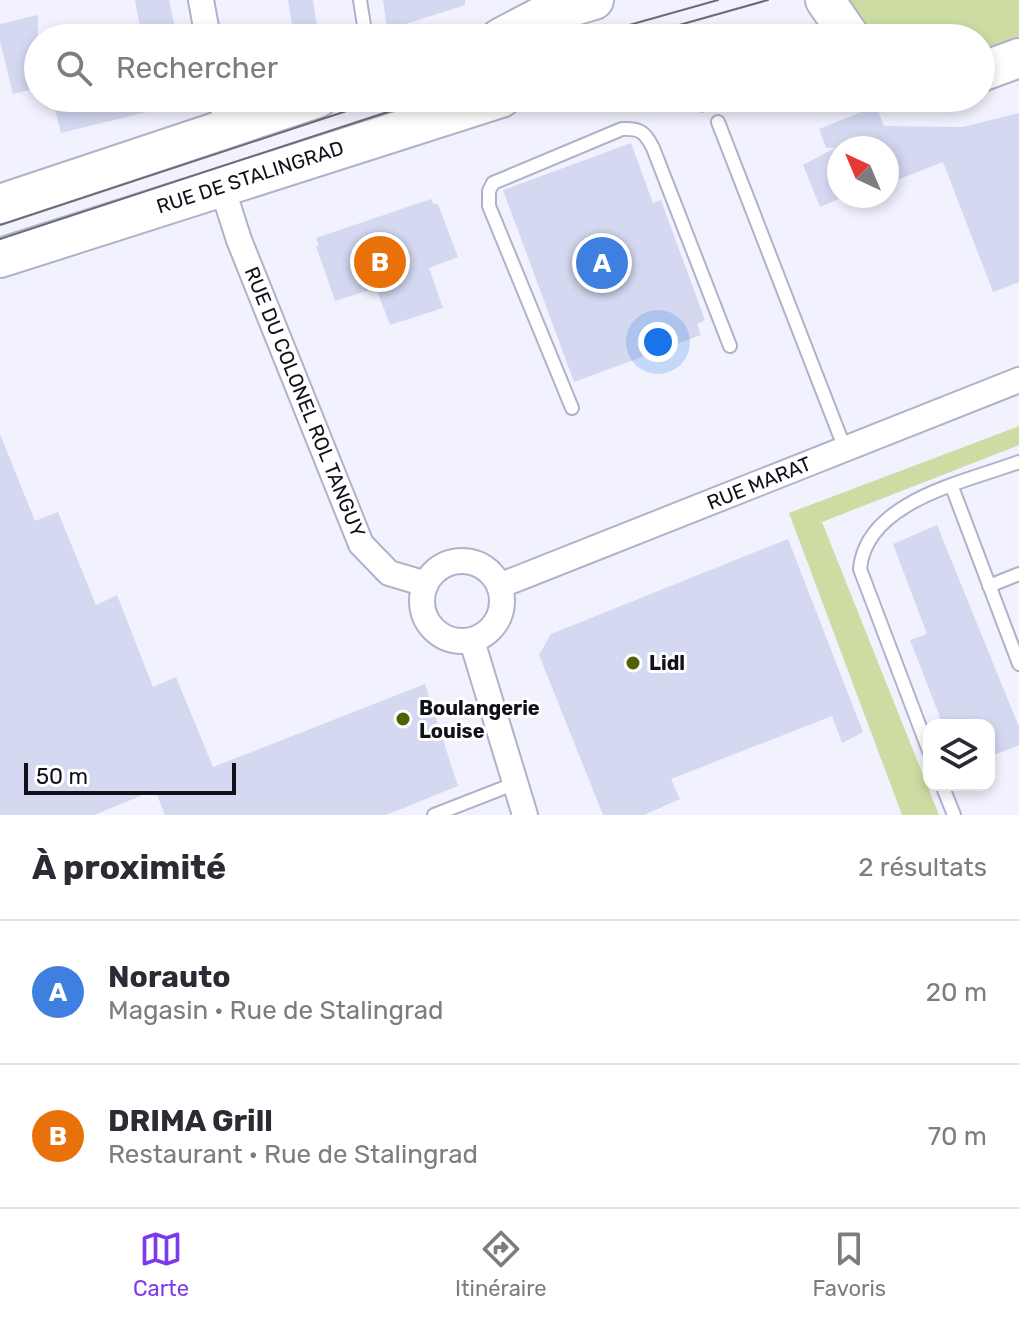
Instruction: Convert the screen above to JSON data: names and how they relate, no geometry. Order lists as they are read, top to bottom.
{
  "streets": {
    "main road": ["RUE DE STALINGRAD"],
    "street": ["RUE DU COLONEL ROL TANGUY", "RUE MARAT"]
  },
  "crossings": [
    ["RUE DE STALINGRAD", "RUE DU COLONEL ROL TANGUY"],
    ["RUE DU COLONEL ROL TANGUY", "RUE MARAT"]
  ],
  "places": ["Lidl", "Boulangerie Louise"],
  "scale_bar": "50 m",
  "north": "top left",
  "page": {
    "search": "Rechercher",
    "pins": ["B", "A"],
    "scale": "50 m",
    "heading": ["À proximité", "2 résultats"],
    "list": [
      {
        "mark": "A",
        "name": "Norauto",
        "note": "Magasin · Rue de Stalingrad",
        "value": "20 m"
      },
      {
        "mark": "B",
        "name": "DRIMA Grill",
        "note": "Restaurant · Rue de Stalingrad",
        "value": "70 m"
      }
    ],
    "nav": ["Carte", "Itinéraire", "Favoris"]
  }
}
